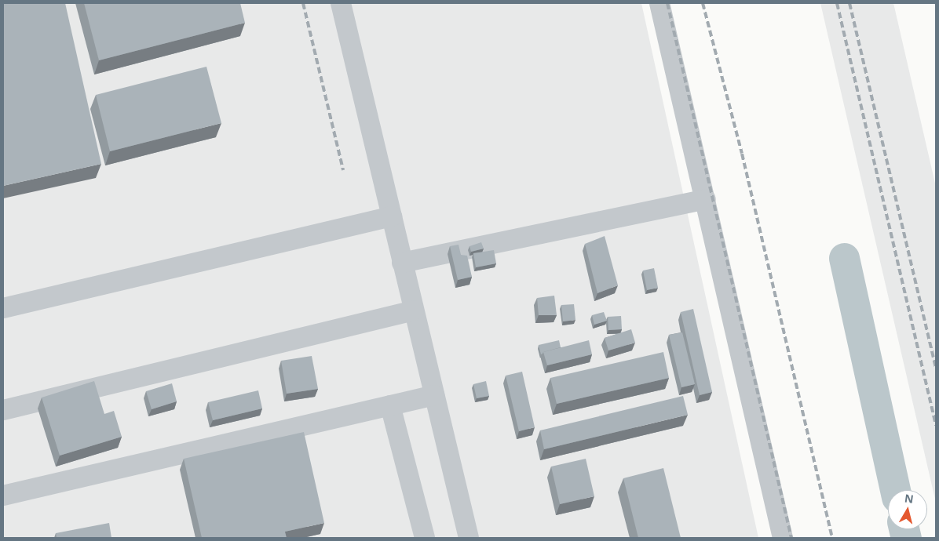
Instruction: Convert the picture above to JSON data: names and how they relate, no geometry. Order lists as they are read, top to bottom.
{
  "north": "top"
}
